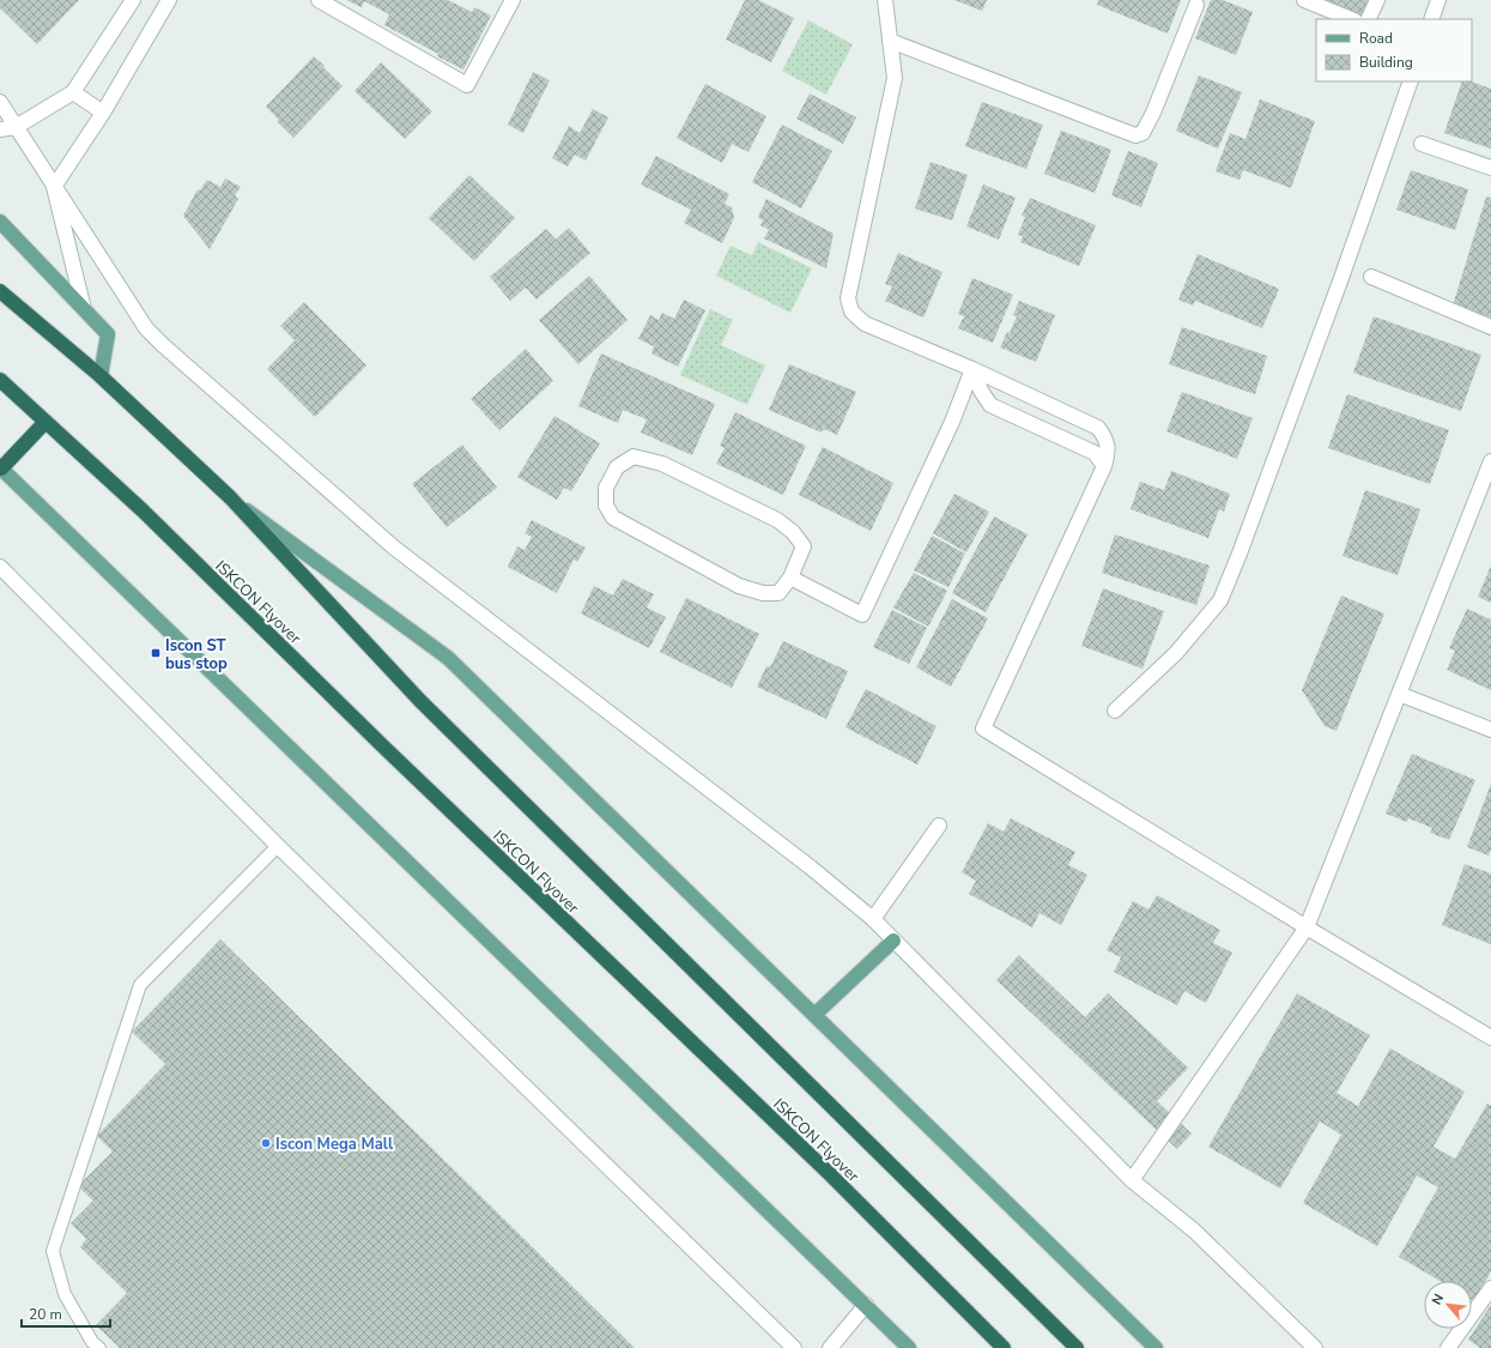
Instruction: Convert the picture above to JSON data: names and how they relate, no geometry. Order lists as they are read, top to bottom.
{
  "streets": {
    "highway": ["ISKCON Flyover"]
  },
  "places": {
    "transit": ["Iscon ST bus stop"],
    "other": ["Iscon Mega Mall"]
  },
  "legend": ["Road", "Building"],
  "scale_bar": "20 m",
  "north": "top left"
}
